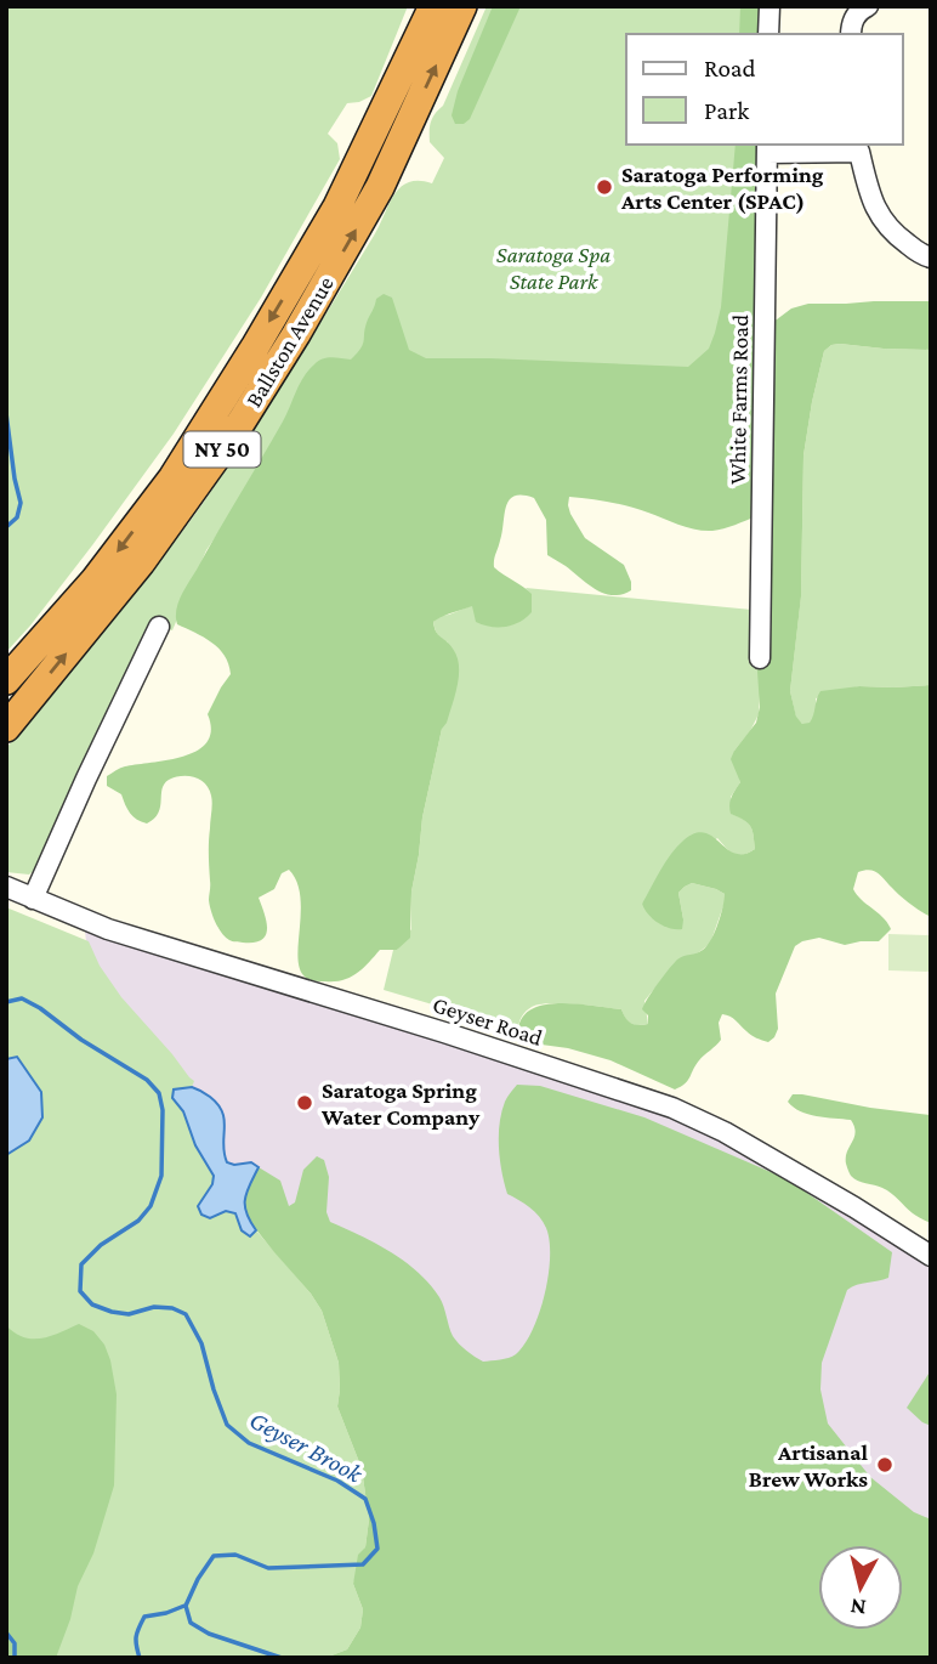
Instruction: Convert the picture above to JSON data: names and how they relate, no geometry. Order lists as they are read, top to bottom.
{
  "streets": {
    "highway": ["Ballston Avenue", "NY 50"],
    "street": ["White Farms Road", "Geyser Road"]
  },
  "water": ["Geyser Brook"],
  "parks": ["Saratoga Spa State Park"],
  "places": ["Saratoga Performing Arts Center (SPAC)", "Saratoga Spring Water Company", "Artisanal Brew Works"],
  "legend": ["Road", "Park"],
  "north": "bottom"
}
